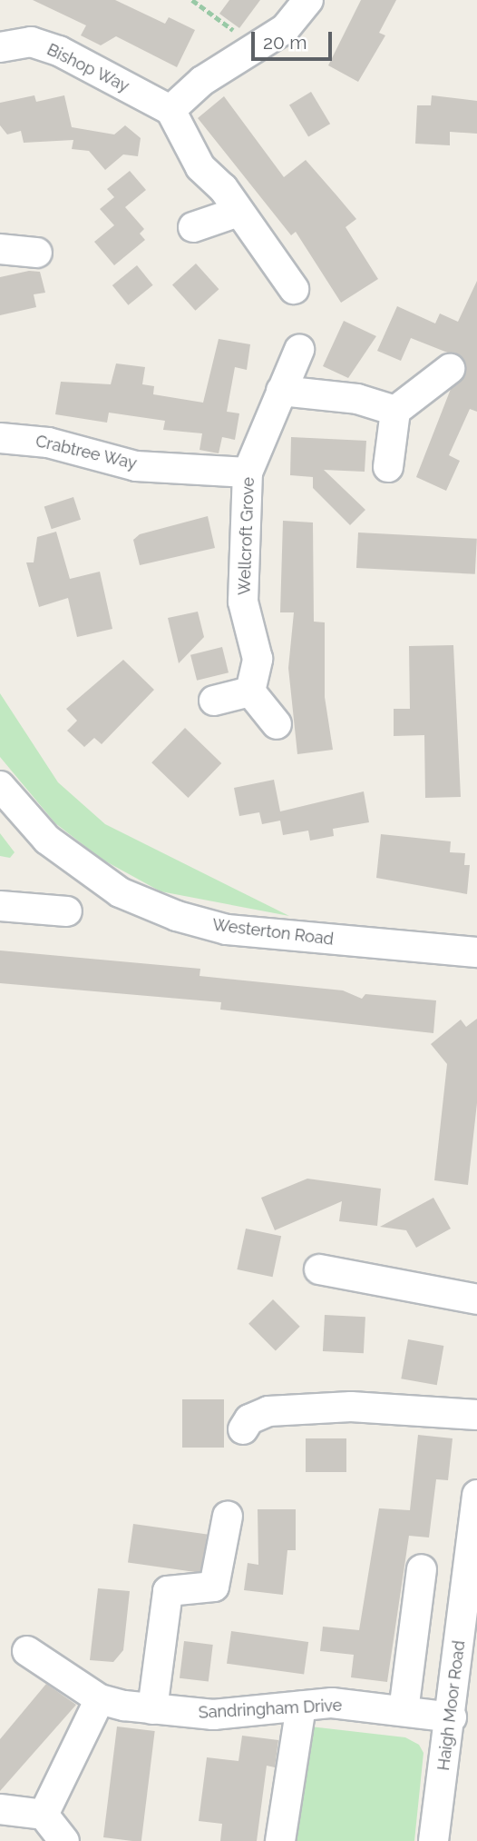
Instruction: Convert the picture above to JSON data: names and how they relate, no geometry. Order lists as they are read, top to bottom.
{
  "streets": {
    "street": [
      "Bishop Way",
      "Crabtree Way",
      "Wellcroft Grove",
      "Westerton Road",
      "Haigh Moor Road",
      "Sandringham Drive"
    ]
  },
  "crossings": [
    ["Crabtree Way", "Wellcroft Grove"],
    ["Haigh Moor Road", "Sandringham Drive"]
  ],
  "scale_bar": "20 m"
}
